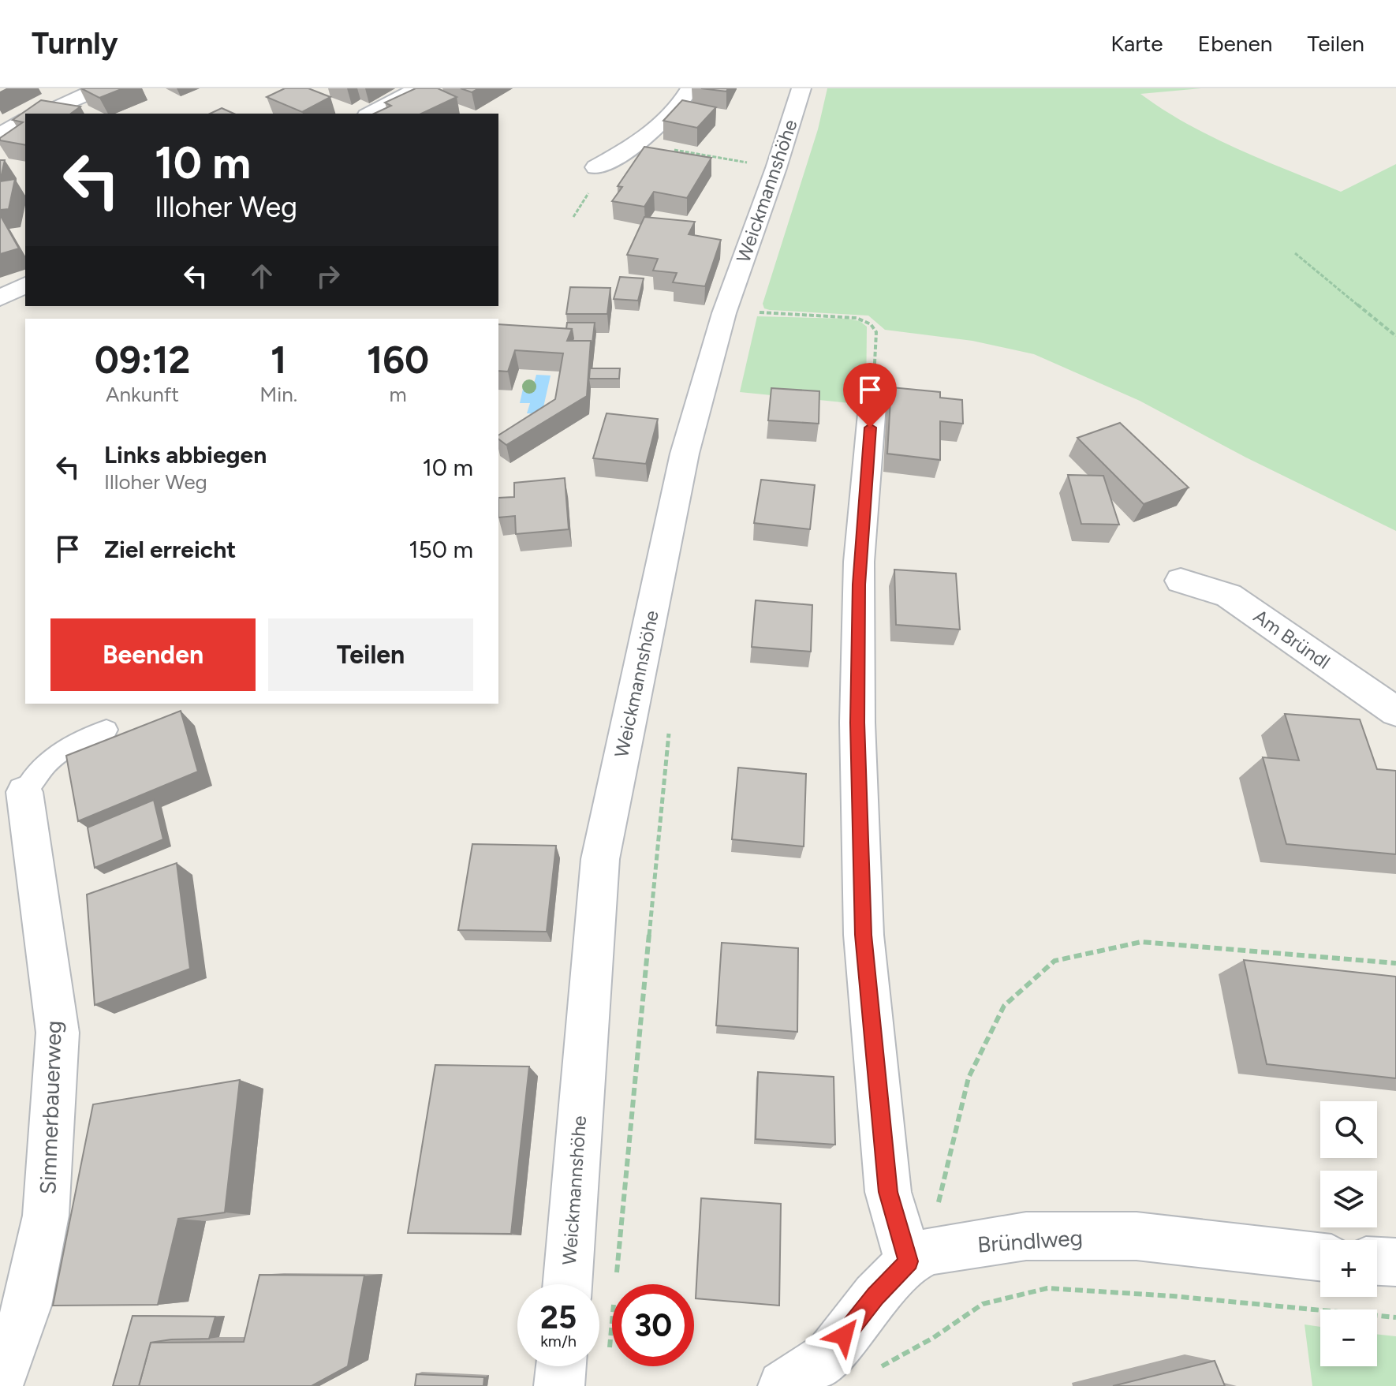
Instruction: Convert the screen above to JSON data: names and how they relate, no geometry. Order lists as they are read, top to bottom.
{
  "streets": {
    "street": [
      "Weickmannshöhe",
      "Am Bründl",
      "Simmerbauerweg",
      "Bründlweg"
    ]
  },
  "page": {
    "header": "Turnly",
    "nav": ["Karte", "Ebenen", "Teilen"],
    "turn": ["10 m", "Illoher Weg"],
    "eta": [
      "09:12",
      "Ankunft",
      "1",
      "Min.",
      "160",
      "m"
    ],
    "list": [
      {
        "name": "Links abbiegen",
        "note": "Illoher Weg",
        "value": "10 m"
      },
      {
        "name": "Ziel erreicht",
        "value": "150 m"
      }
    ],
    "buttons": ["Beenden", "Teilen"],
    "map_buttons": ["+", "−"],
    "speed": "25 km/h",
    "limit": "30"
  }
}
